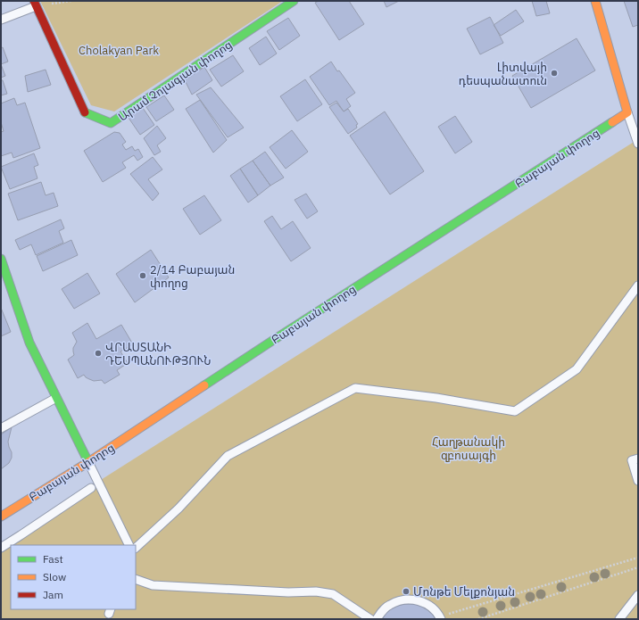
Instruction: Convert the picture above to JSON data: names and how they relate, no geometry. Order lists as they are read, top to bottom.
{
  "streets": {
    "street": ["Արամ Չոլագյան փողոց", "Բաբայան փողոց"]
  },
  "parks": ["Cholakyan Park", "Հաղթանակի զբոսայգի"],
  "places": [
    "Լիտվայի դեսպանատուն",
    "2/14 Բաբայան փողոց",
    "ՎՐԱՍՏԱՆԻ ԴԵՍՊԱՆՈՒԹՅՈՒՆ",
    "Մոնթե Մելքոնյան"
  ],
  "legend": ["Fast", "Slow", "Jam"]
}
